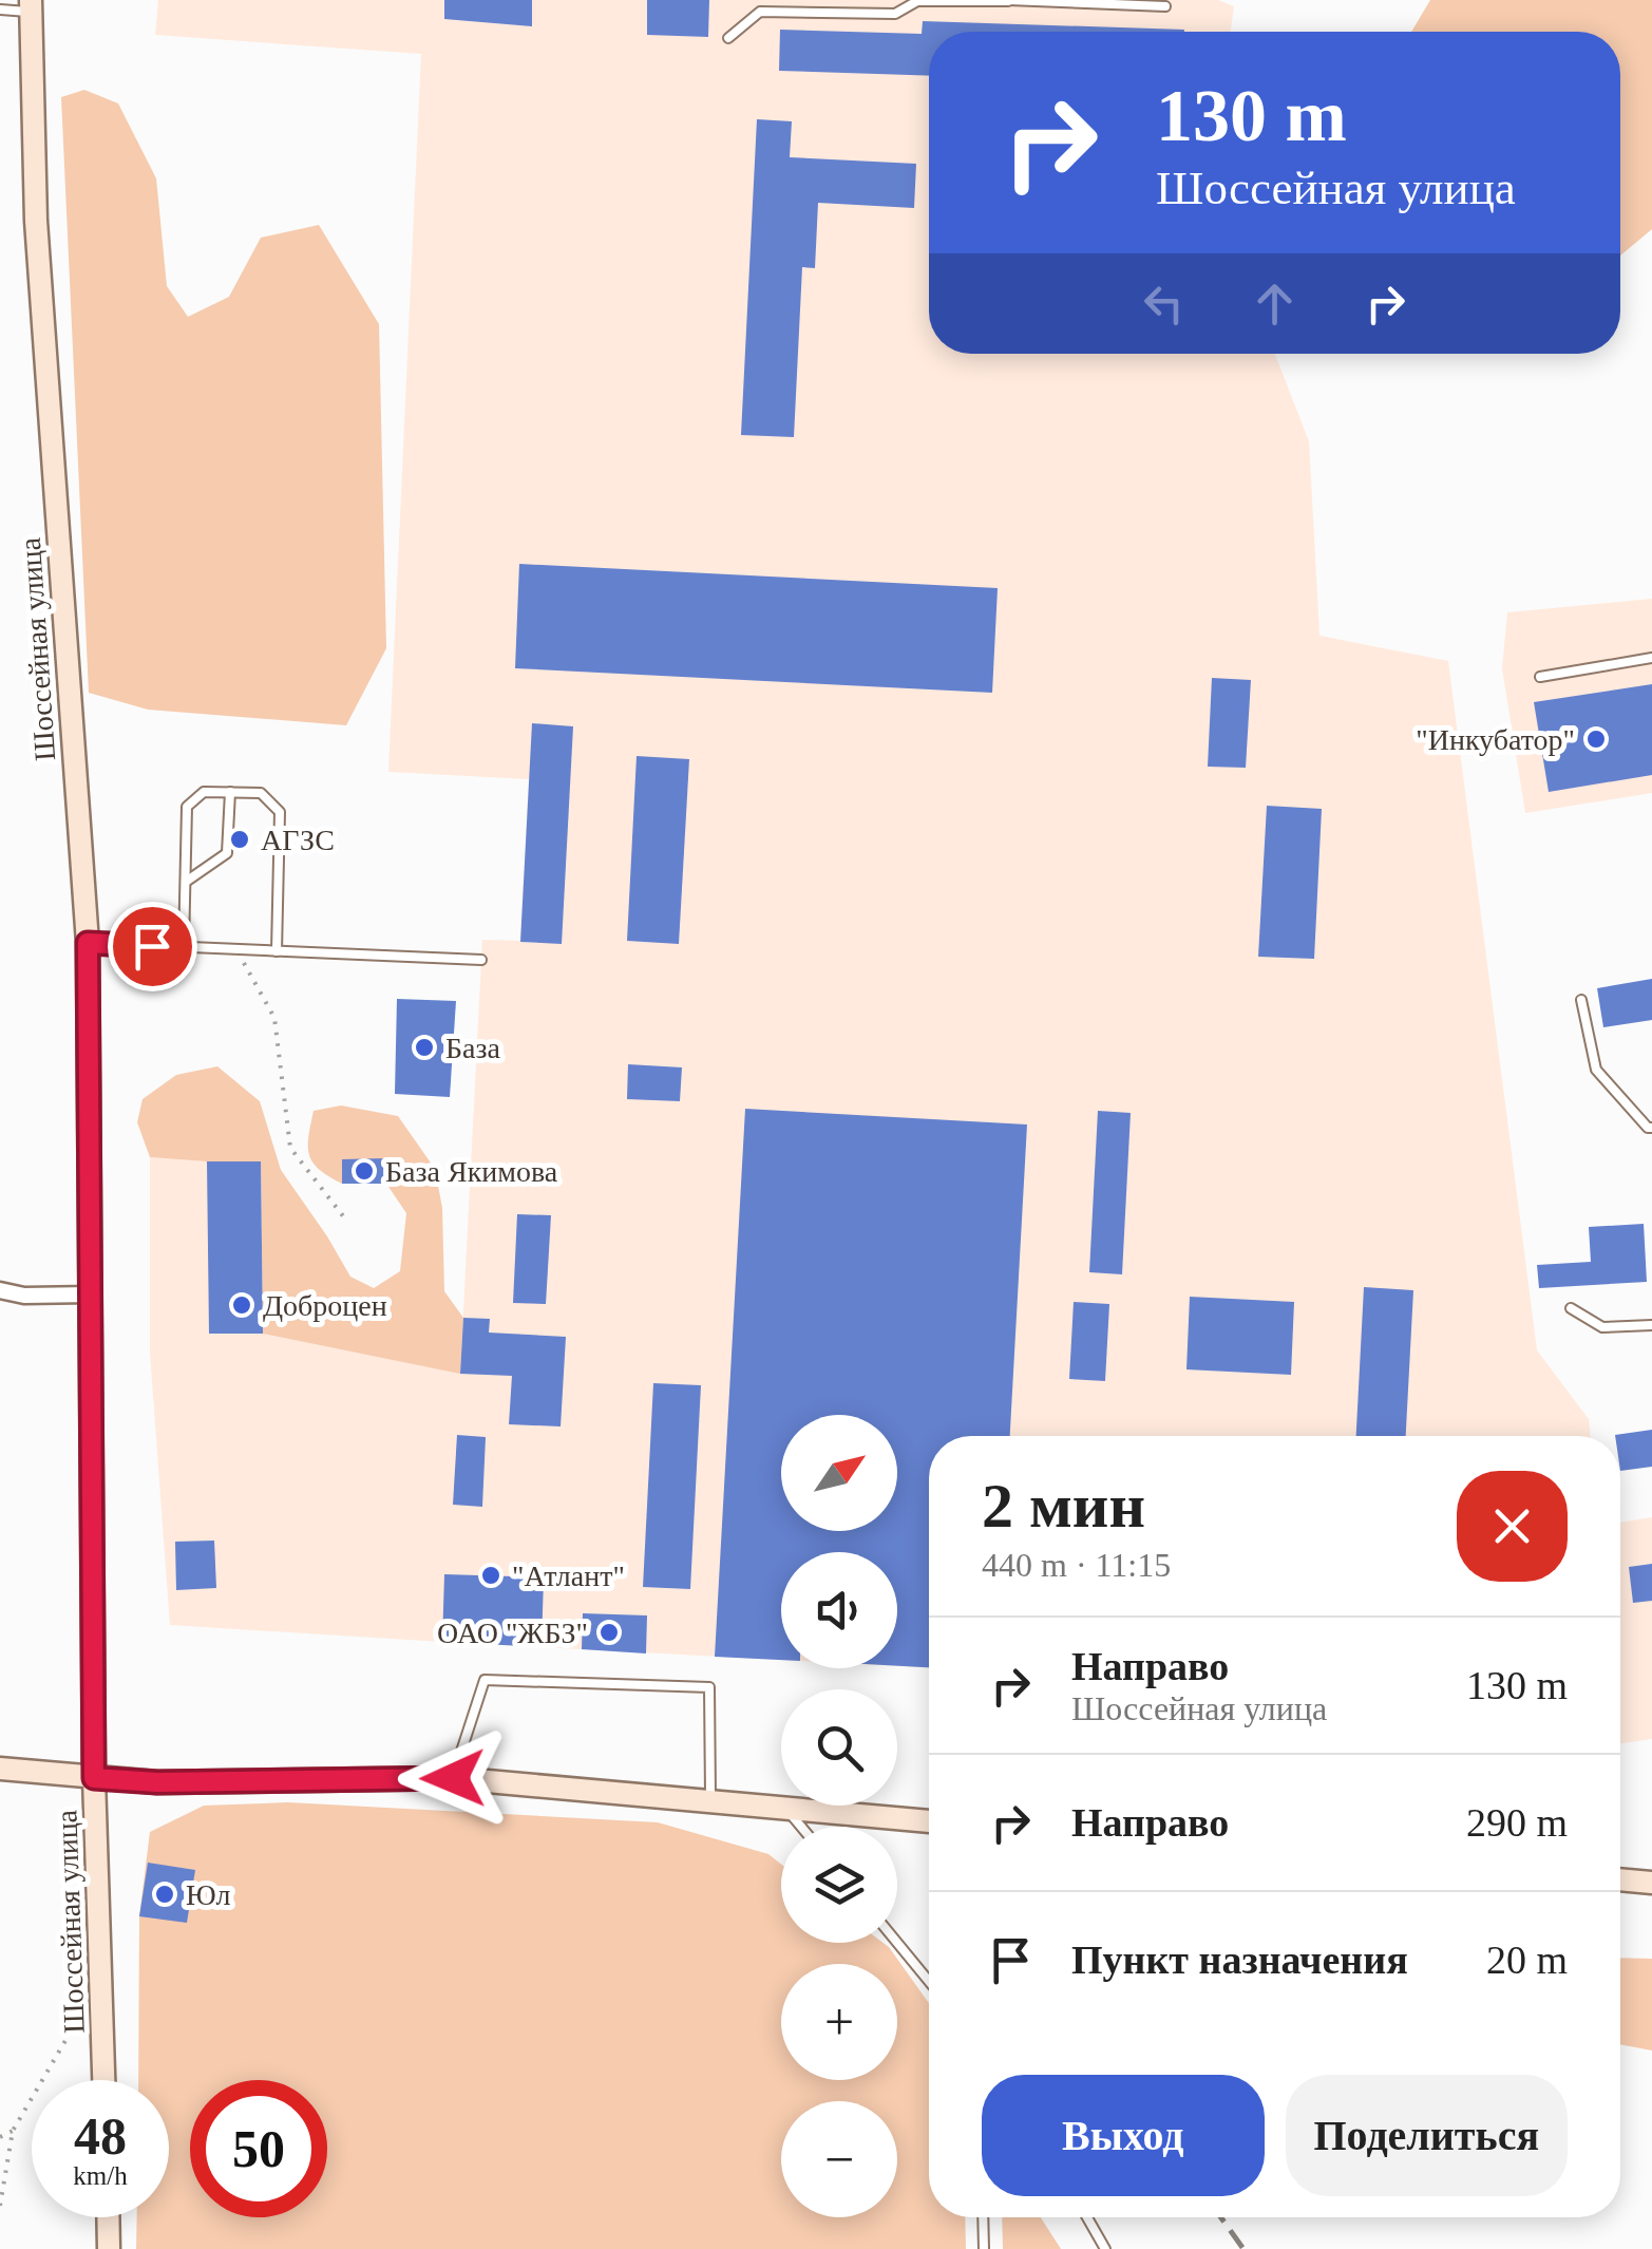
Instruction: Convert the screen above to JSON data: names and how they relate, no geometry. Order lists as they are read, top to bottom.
{
  "streets": {
    "street": ["Шоссейная улица"]
  },
  "places": [
    "\"Инкубатор\"",
    "АГЗС",
    "База",
    "База Якимова",
    "Доброцен",
    "\"Атлант\"",
    "ОАО \"ЖБЗ\"",
    "Юл"
  ],
  "north": "top right",
  "page": {
    "turn": ["130 m", "Шоссейная улица"],
    "map_buttons": ["+", "−"],
    "heading": ["2 мин", "440 m · 11:15"],
    "list": [
      {
        "name": "Направо",
        "note": "Шоссейная улица",
        "value": "130 m"
      },
      {
        "name": "Направо",
        "value": "290 m"
      },
      {
        "name": "Пункт назначения",
        "value": "20 m"
      }
    ],
    "buttons": ["Выход", "Поделиться"],
    "speed": "48 km/h",
    "limit": "50"
  }
}
